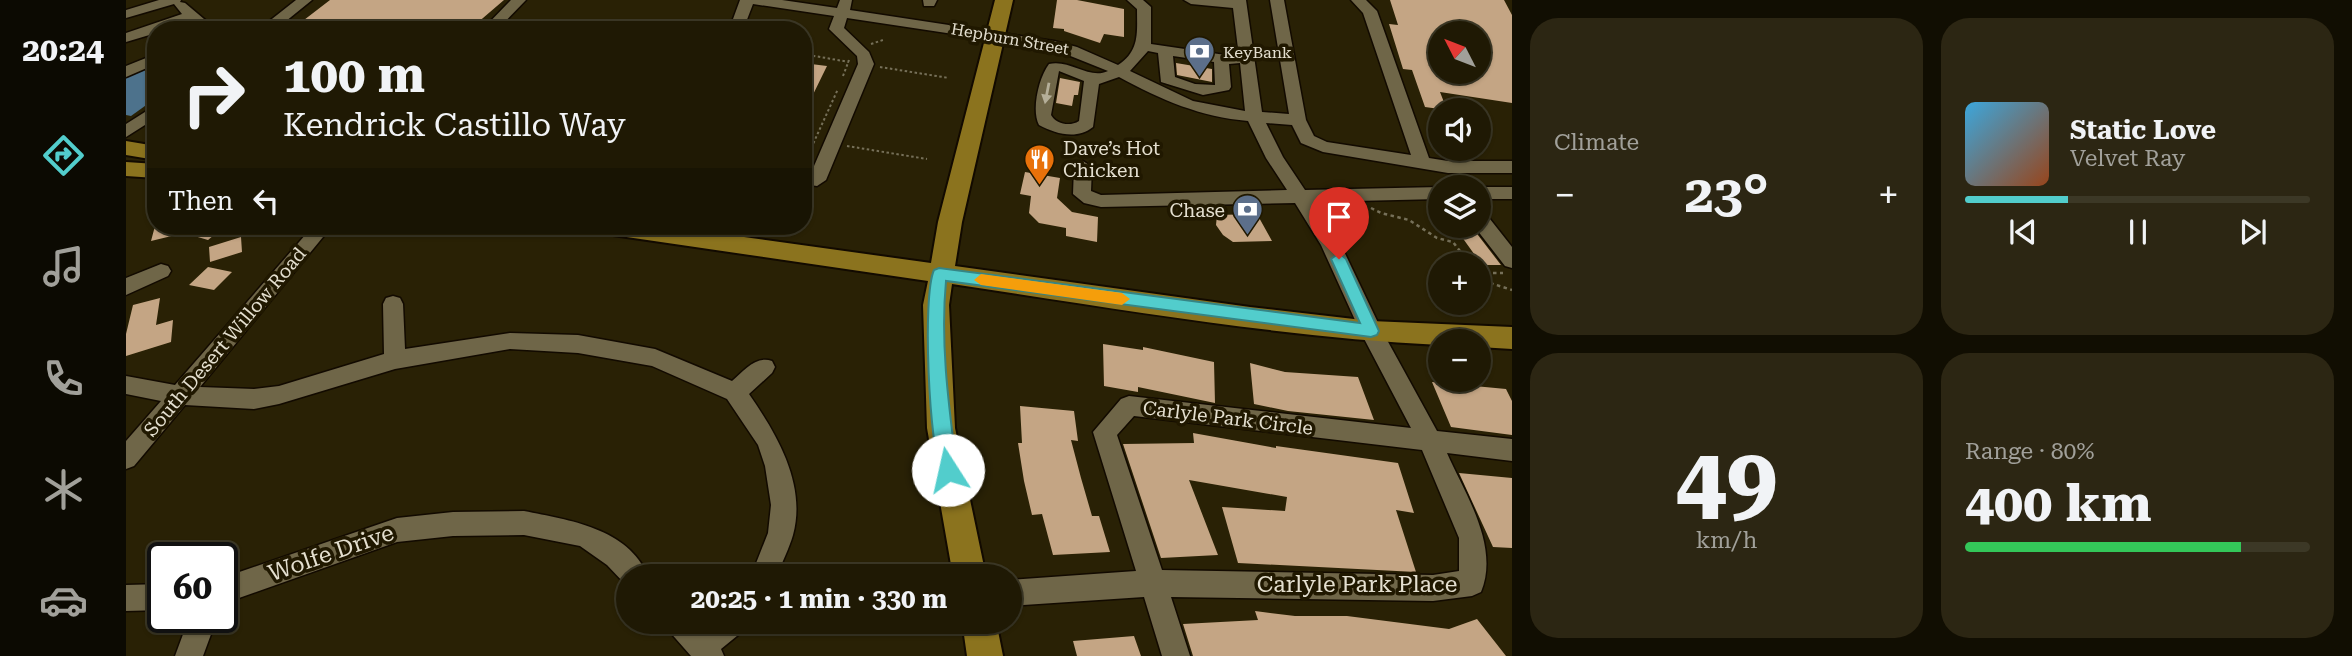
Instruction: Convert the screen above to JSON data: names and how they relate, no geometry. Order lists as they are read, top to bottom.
{
  "streets": {
    "street": [
      "Hepburn Street",
      "South Desert Willow Road",
      "Carlyle Park Circle",
      "Wolfe Drive",
      "Carlyle Park Place"
    ]
  },
  "crossings": [
    ["Hepburn Street", "Carlyle Park Place"],
    ["Carlyle Park Circle", "Carlyle Park Place"]
  ],
  "places": {
    "bank": ["KeyBank", "Chase"],
    "restaurant": ["Dave’s Hot Chicken"]
  },
  "north": "top left",
  "page": {
    "tabs": "20:24",
    "tile": [
      "Climate",
      ["49", "km/h"],
      ["Range · 80%", "400 km"]
    ],
    "map_buttons": ["+", "−"],
    "turn": ["100 m", "Kendrick Castillo Way"],
    "song": ["Static Love", "Velvet Ray"],
    "heat": ["−", "23°", "+"],
    "then": "Then",
    "limit": "60",
    "trip": "20:25 · 1 min · 330 m"
  }
}
